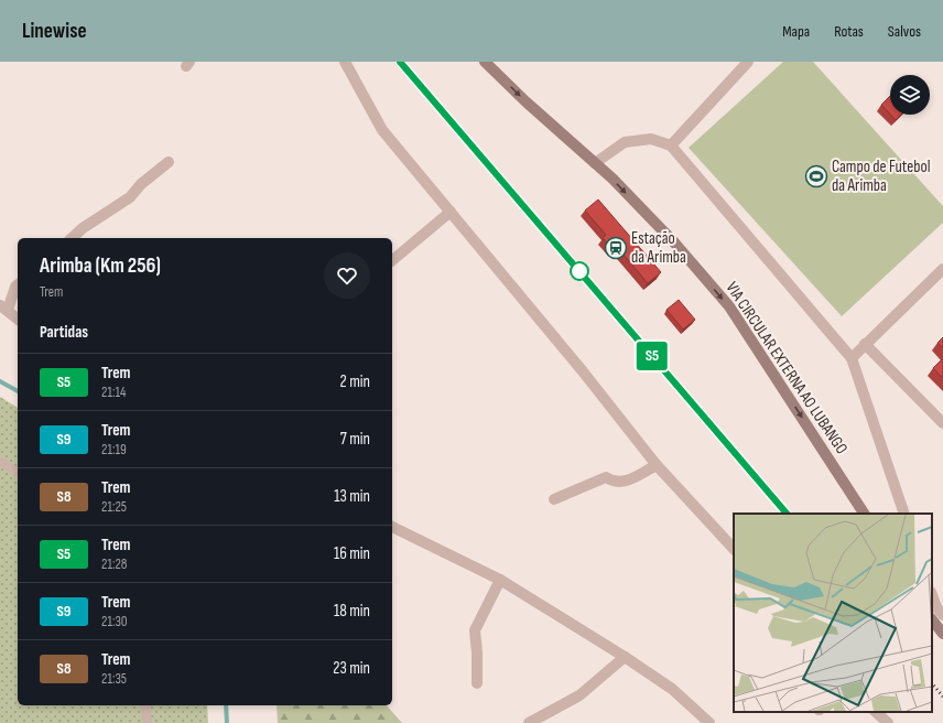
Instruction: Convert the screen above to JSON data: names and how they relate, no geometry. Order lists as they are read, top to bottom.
{
  "streets": {
    "main road": ["VIA CIRCULAR EXTERNA AO LUBANGO"]
  },
  "one_way": ["VIA CIRCULAR EXTERNA AO LUBANGO"],
  "places": {
    "sports": ["Campo de Futebol da Arimba"],
    "station": ["Estação da Arimba"]
  },
  "page": {
    "header": "Linewise",
    "nav": ["Mapa", "Rotas", "Salvos"],
    "on_map": "S5",
    "heading": [
      ["Arimba (Km 256)", "Trem"],
      "Partidas"
    ],
    "list": [
      {
        "mark": "S5",
        "name": "Trem",
        "note": "21:14",
        "value": "2 min"
      },
      {
        "mark": "S9",
        "name": "Trem",
        "note": "21:19",
        "value": "7 min"
      },
      {
        "mark": "S8",
        "name": "Trem",
        "note": "21:25",
        "value": "13 min"
      },
      {
        "mark": "S5",
        "name": "Trem",
        "note": "21:28",
        "value": "16 min"
      },
      {
        "mark": "S9",
        "name": "Trem",
        "note": "21:30",
        "value": "18 min"
      },
      {
        "mark": "S8",
        "name": "Trem",
        "note": "21:35",
        "value": "23 min"
      }
    ]
  }
}
